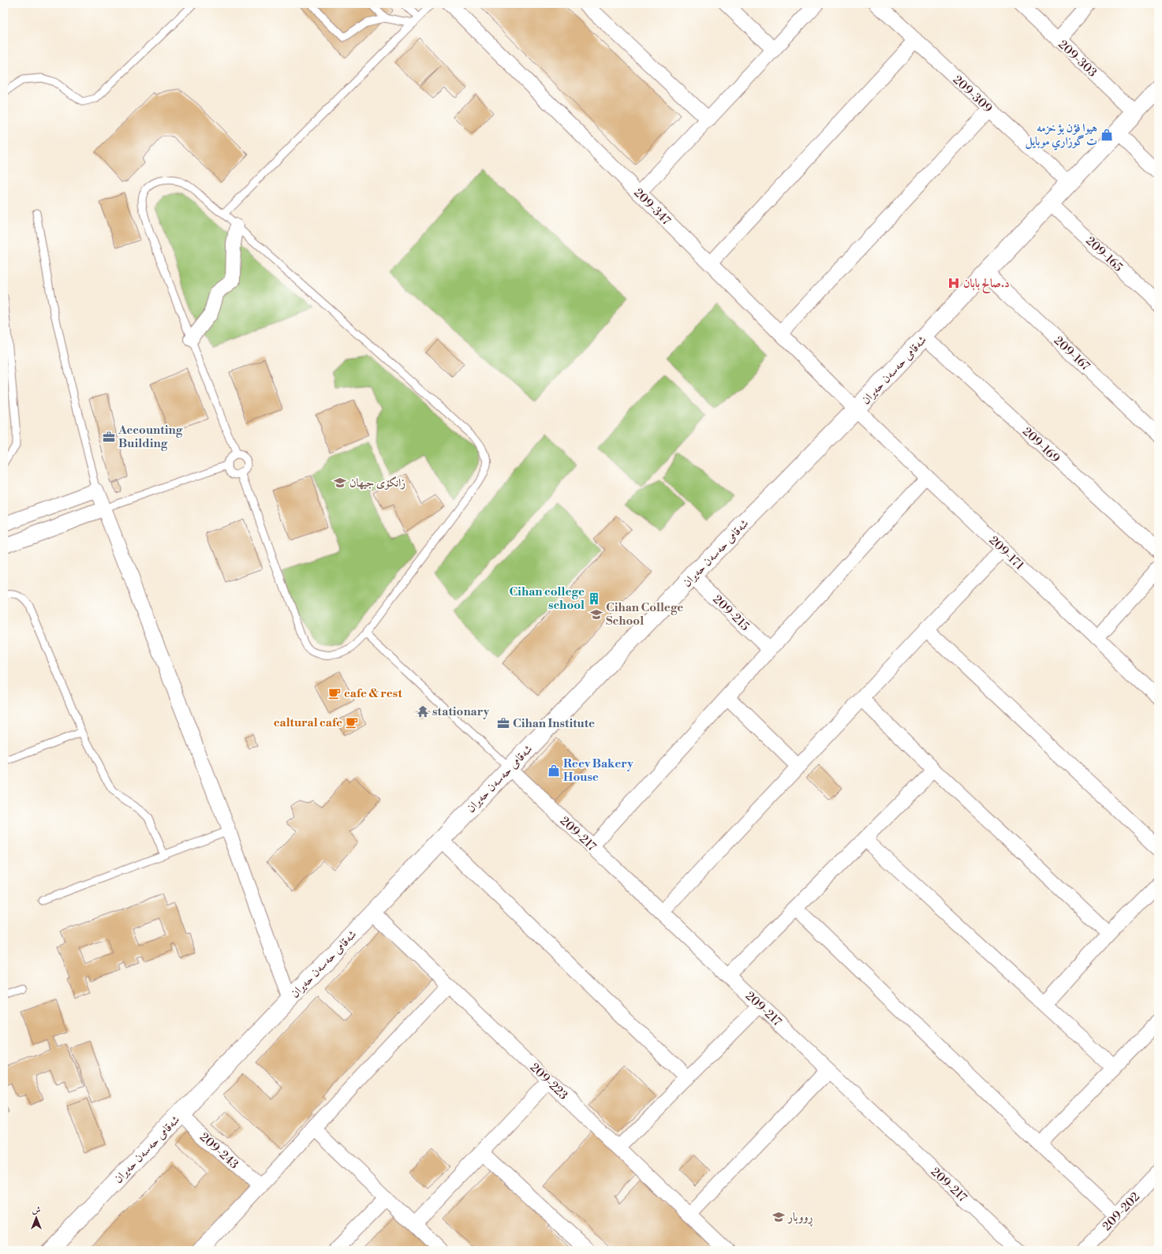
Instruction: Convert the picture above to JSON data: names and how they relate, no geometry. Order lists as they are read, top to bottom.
{
  "streets": {
    "street": [
      "209-303",
      "209-309",
      "209-347",
      "209-165",
      "209-167",
      "شەقامی حەسەن حەیران",
      "209-169",
      "209-171",
      "209-215",
      "209-217",
      "209-223",
      "209-243",
      "209-202"
    ]
  },
  "crossings": [
    ["209-303", "شەقامی حەسەن حەیران"],
    ["209-309", "شەقامی حەسەن حەیران"],
    ["209-347", "شەقامی حەسەن حەیران"],
    ["209-347", "209-171"],
    ["209-165", "شەقامی حەسەن حەیران"],
    ["209-167", "شەقامی حەسەن حەیران"],
    ["شەقامی حەسەن حەیران", "209-169"],
    ["شەقامی حەسەن حەیران", "209-171"],
    ["شەقامی حەسەن حەیران", "209-215"],
    ["شەقامی حەسەن حەیران", "209-217"],
    ["شەقامی حەسەن حەیران", "209-223"],
    ["شەقامی حەسەن حەیران", "209-243"]
  ],
  "places": {
    "shop": ["هيوا فؤن بؤ خزمه ت گوزاري موبايل", "Reev Bakery House"],
    "hospital": ["د.صالح بابان"],
    "office": ["Accounting Building", "Cihan Institute"],
    "school or university": ["زانکۆی جیھان", "Cihan College School", "ڕووبار"],
    "building": ["Cihan college school"],
    "cafe": ["cafe & rest", "caltural cafe"],
    "temple": ["stationary"]
  },
  "north": "top"
}
